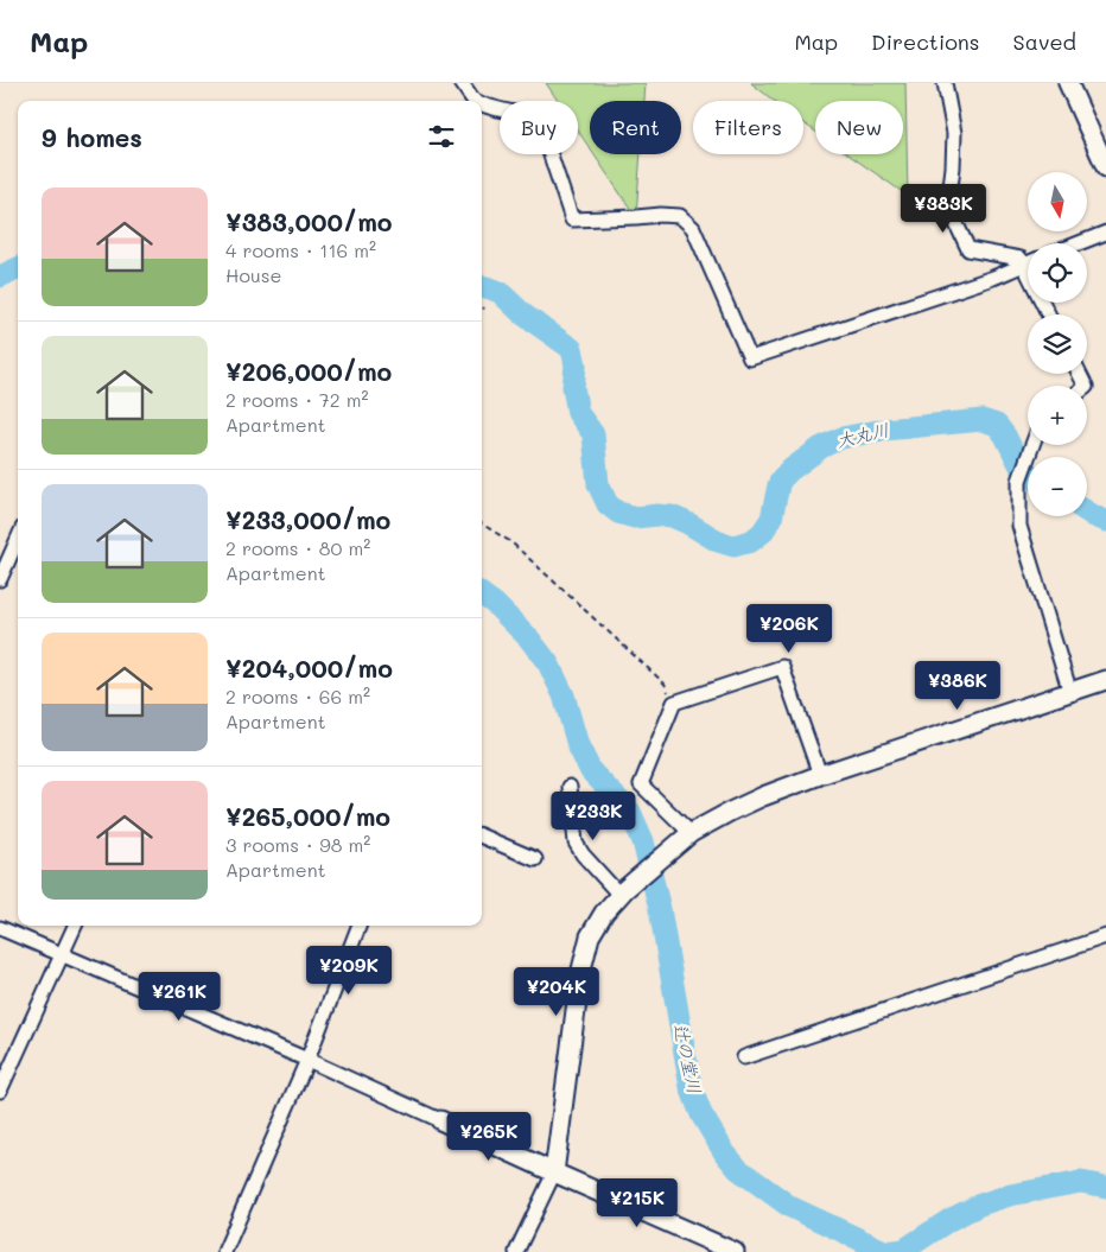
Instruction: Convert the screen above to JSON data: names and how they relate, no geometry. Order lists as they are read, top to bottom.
{
  "water": ["大丸川", "辻の堂川"],
  "north": "bottom",
  "page": {
    "header": "Map",
    "nav": ["Map", "Directions", "Saved"],
    "chip": [
      "Buy",
      "Rent",
      "Filters",
      "New"
    ],
    "heading": "9 homes",
    "map_buttons": ["+", "−"],
    "list": [
      {
        "name": "¥383,000/mo",
        "note": "4 rooms · 116 m² · House"
      },
      {
        "name": "¥206,000/mo",
        "note": "2 rooms · 72 m² · Apartment"
      },
      {
        "name": "¥233,000/mo",
        "note": "2 rooms · 80 m² · Apartment"
      },
      {
        "name": "¥204,000/mo",
        "note": "2 rooms · 66 m² · Apartment"
      },
      {
        "name": "¥265,000/mo",
        "note": "3 rooms · 98 m² · Apartment"
      }
    ],
    "price": [
      "¥383K",
      "¥206K",
      "¥386K",
      "¥233K",
      "¥209K",
      "¥204K",
      "¥261K",
      "¥265K",
      "¥215K"
    ]
  }
}
